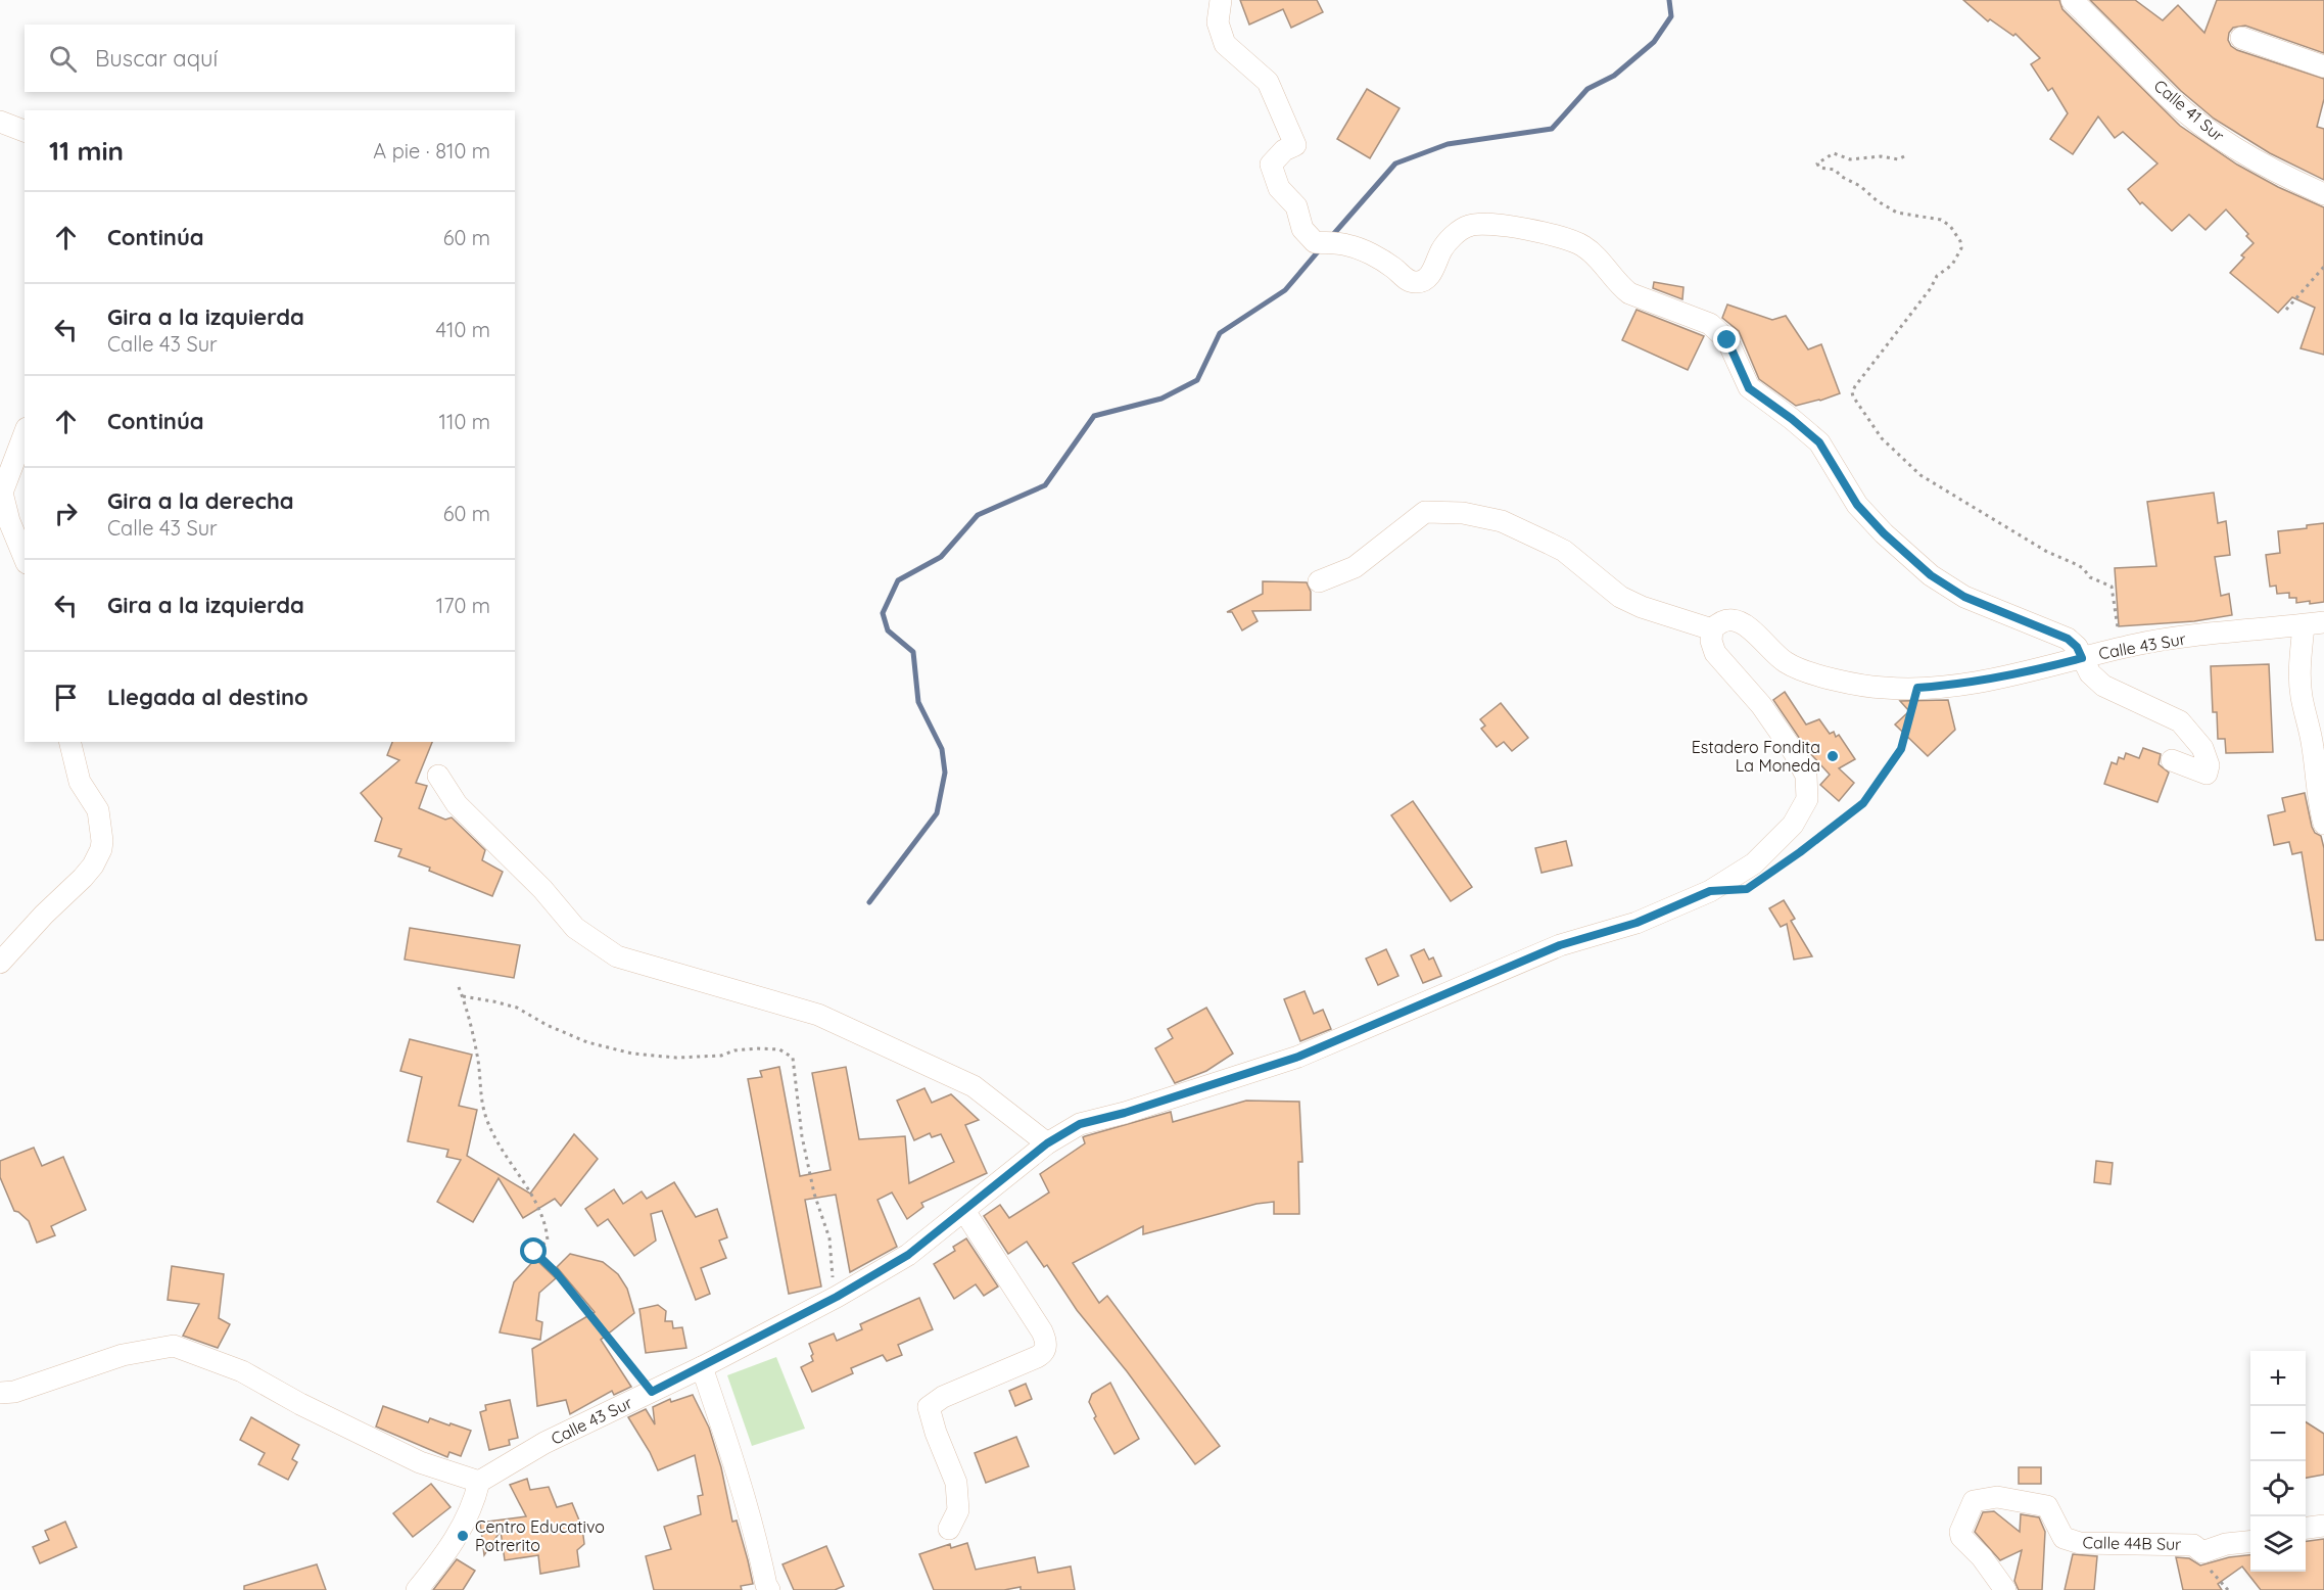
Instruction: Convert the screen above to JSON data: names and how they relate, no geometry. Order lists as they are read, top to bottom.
{
  "streets": {
    "street": ["Calle 41 Sur", "Calle 43 Sur", "Calle 44B Sur"]
  },
  "places": ["Estadero Fondita La Moneda", "Centro Educativo Potrerito"],
  "page": {
    "search": "Buscar aquí",
    "heading": ["11 min", "A pie · 810 m"],
    "list": [
      ["Continúa", "60 m"],
      ["Gira a la izquierda", "Calle 43 Sur", "410 m"],
      ["Continúa", "110 m"],
      ["Gira a la derecha", "Calle 43 Sur", "60 m"],
      ["Gira a la izquierda", "170 m"],
      "Llegada al destino"
    ],
    "map_buttons": ["+", "−"]
  }
}
